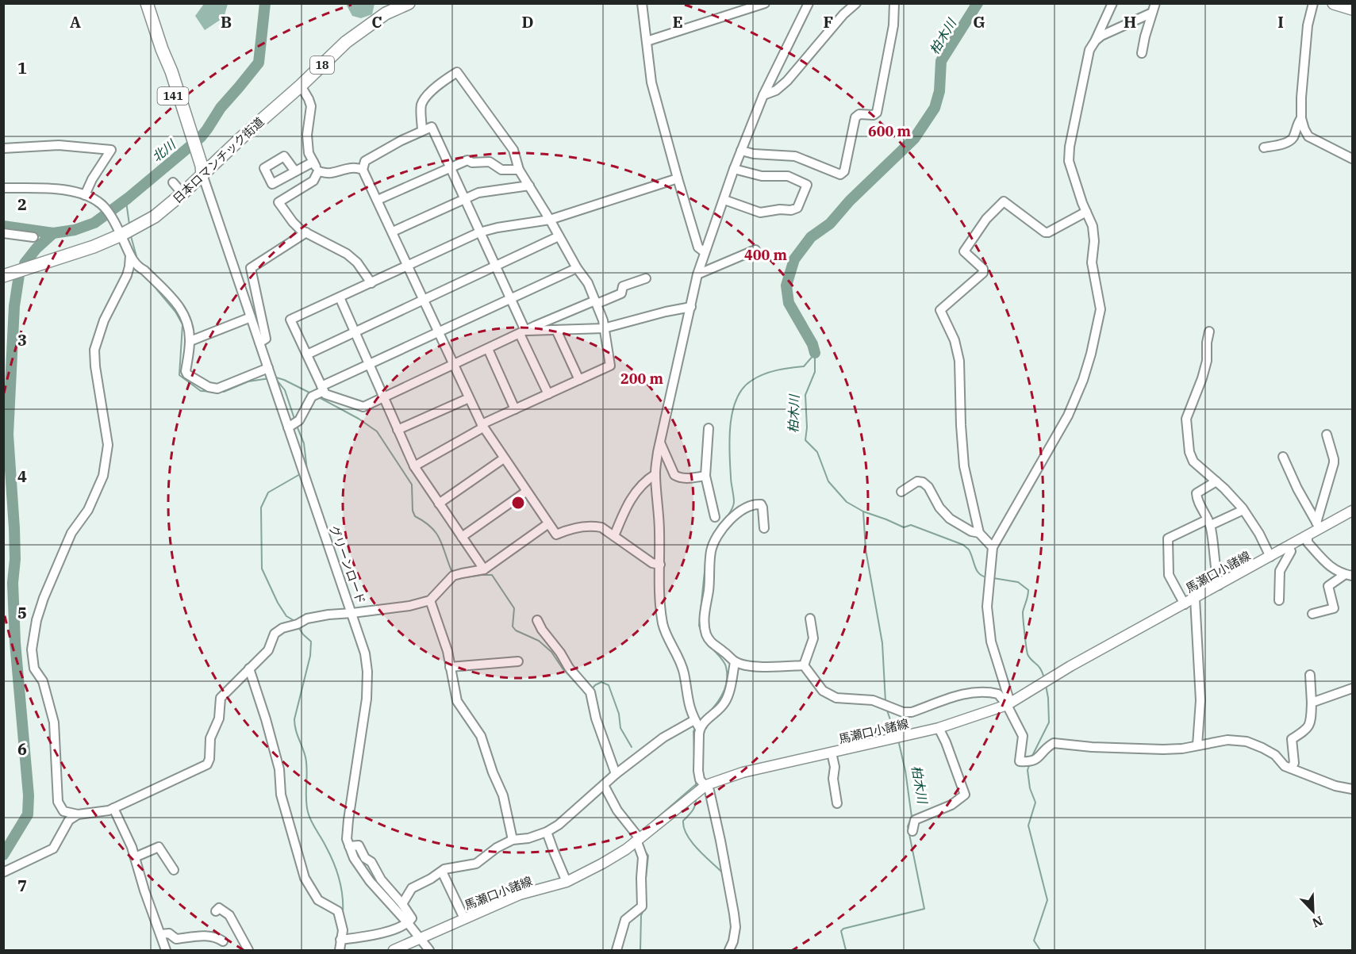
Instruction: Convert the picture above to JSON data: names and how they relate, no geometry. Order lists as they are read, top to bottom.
{
  "streets": {
    "highway": ["18", "141", "日本ロマンチック街道"],
    "main road": ["馬瀬口小諸線"],
    "street": ["グリーンロード"]
  },
  "crossings": [
    ["141", "日本ロマンチック街道"],
    ["141", "グリーンロード"],
    ["日本ロマンチック街道", "グリーンロード"],
    ["グリーンロード", "馬瀬口小諸線"]
  ],
  "water": ["柏木川", "北川"],
  "north": "bottom right",
  "grid": {
    "columns": [
      "A",
      "B",
      "C",
      "D",
      "E",
      "F",
      "G",
      "H",
      "I"
    ],
    "rows": [
      "1",
      "2",
      "3",
      "4",
      "5",
      "6",
      "7"
    ]
  },
  "rings": ["600 m", "400 m", "200 m"]
}
